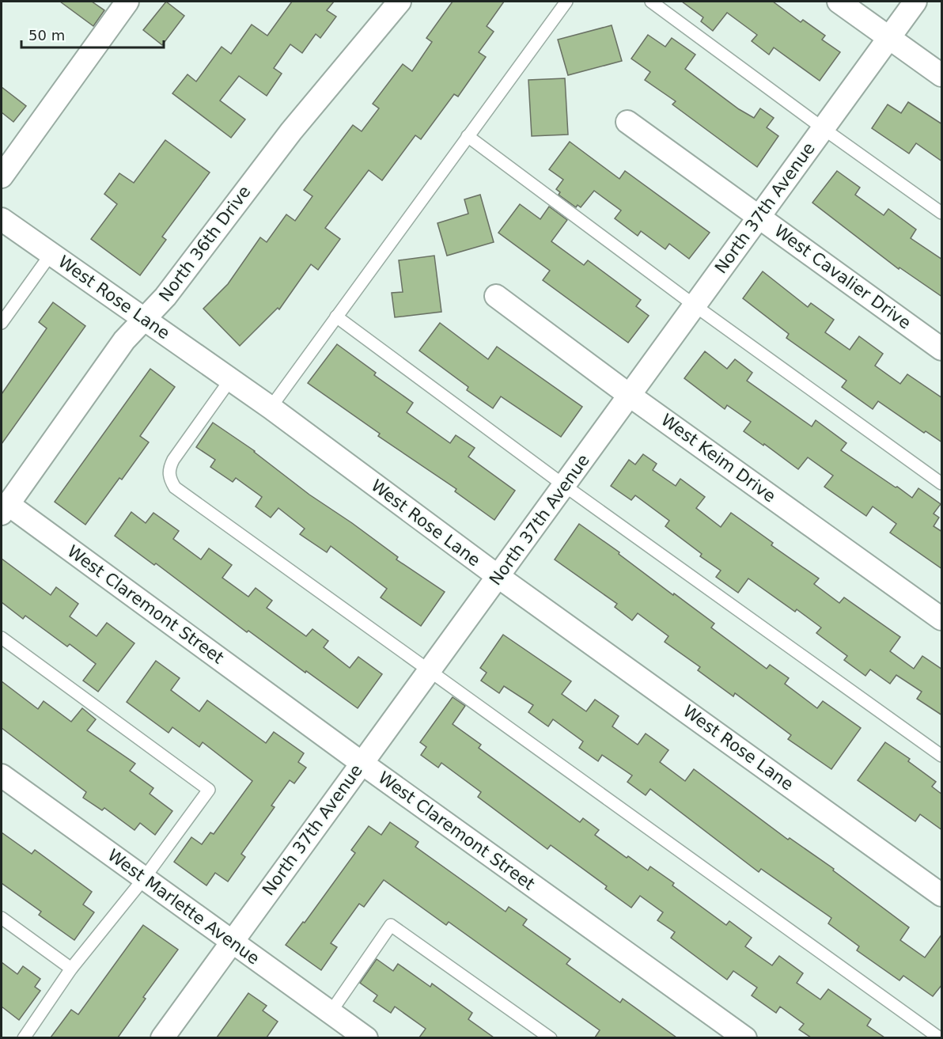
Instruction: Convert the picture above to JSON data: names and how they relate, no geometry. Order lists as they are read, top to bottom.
{
  "streets": {
    "street": [
      "North 37th Avenue",
      "North 36th Drive",
      "West Cavalier Drive",
      "West Rose Lane",
      "West Keim Drive",
      "West Claremont Street",
      "West Marlette Avenue"
    ]
  },
  "crossings": [
    ["North 37th Avenue", "West Cavalier Drive"],
    ["North 37th Avenue", "West Rose Lane"],
    ["North 37th Avenue", "West Keim Drive"],
    ["North 37th Avenue", "West Claremont Street"],
    ["North 37th Avenue", "West Marlette Avenue"],
    ["North 36th Drive", "West Rose Lane"],
    ["North 36th Drive", "West Claremont Street"]
  ],
  "scale_bar": "50 m"
}
